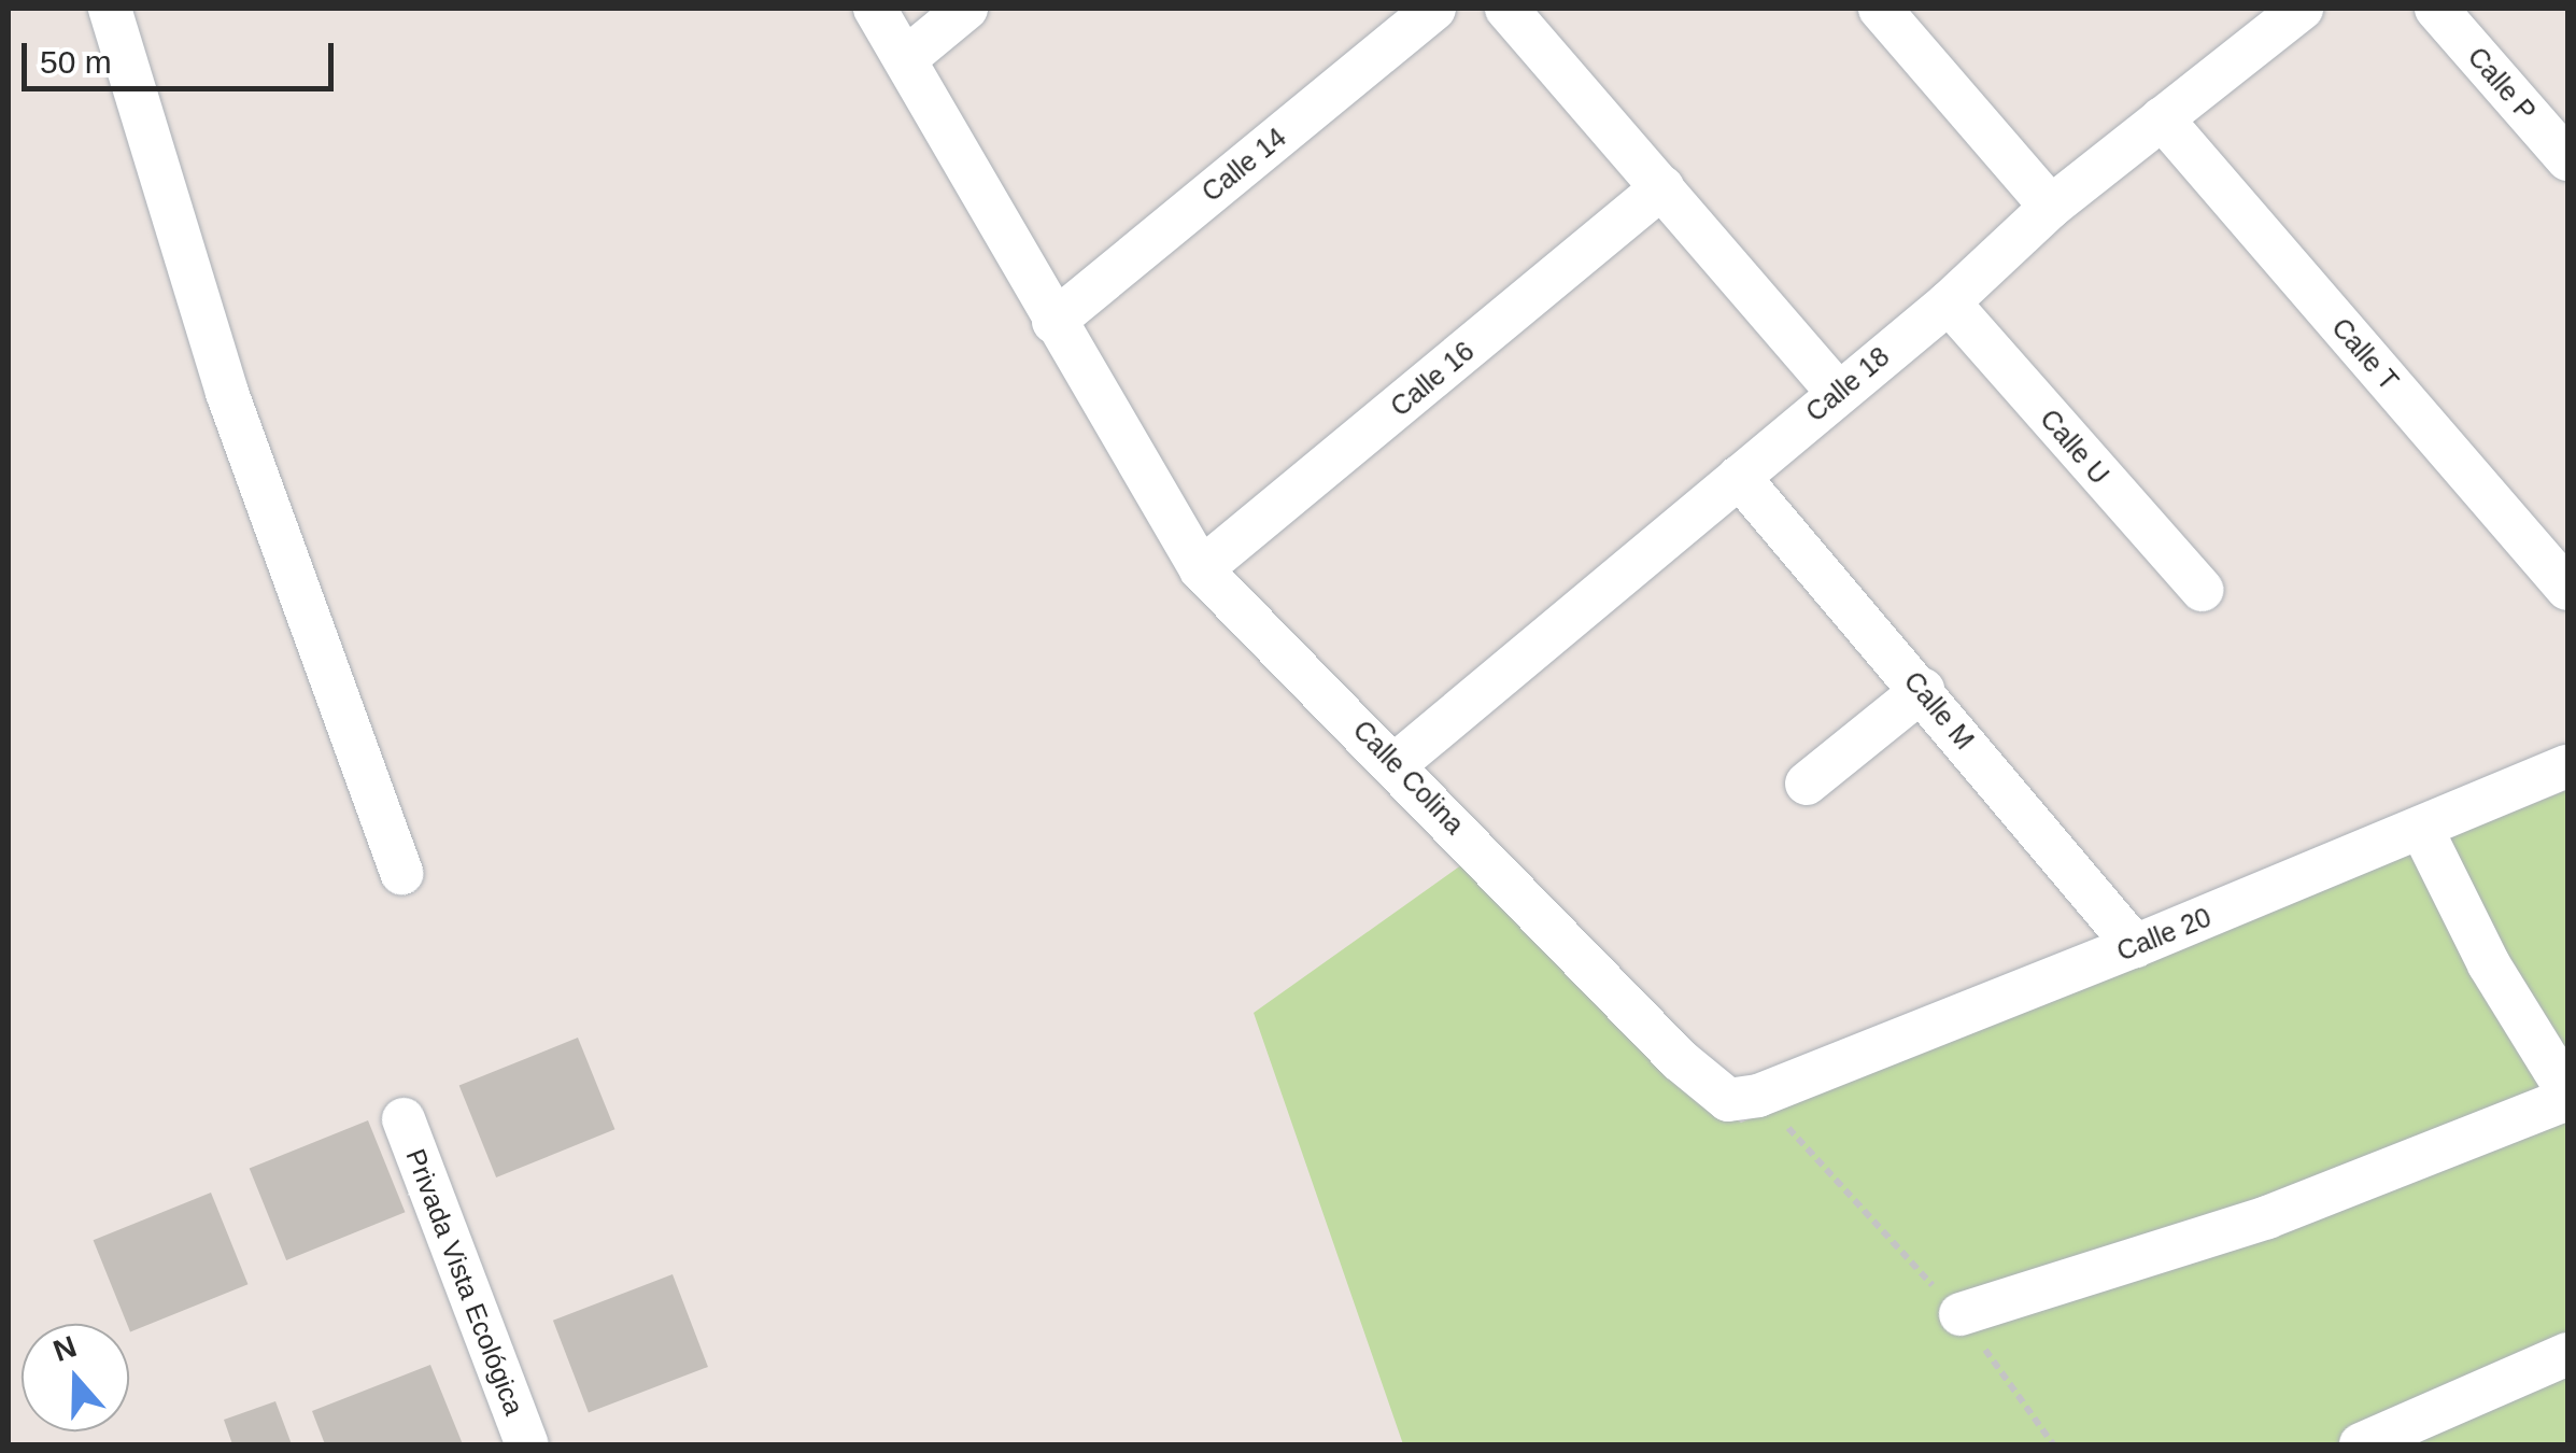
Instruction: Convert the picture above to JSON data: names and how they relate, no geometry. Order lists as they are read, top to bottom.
{
  "streets": {
    "street": [
      "Calle P",
      "Calle 14",
      "Calle T",
      "Calle 16",
      "Calle 18",
      "Calle U",
      "Calle M",
      "Calle Colina",
      "Calle 20",
      "Privada Vista Ecológica"
    ]
  },
  "crossings": [
    ["Calle 14", "Calle Colina"],
    ["Calle T", "Calle 18"],
    ["Calle 16", "Calle Colina"],
    ["Calle 18", "Calle U"],
    ["Calle 18", "Calle M"],
    ["Calle 18", "Calle Colina"],
    ["Calle M", "Calle 20"],
    ["Calle Colina", "Calle 20"]
  ],
  "scale_bar": "50 m",
  "north": "top"
}
